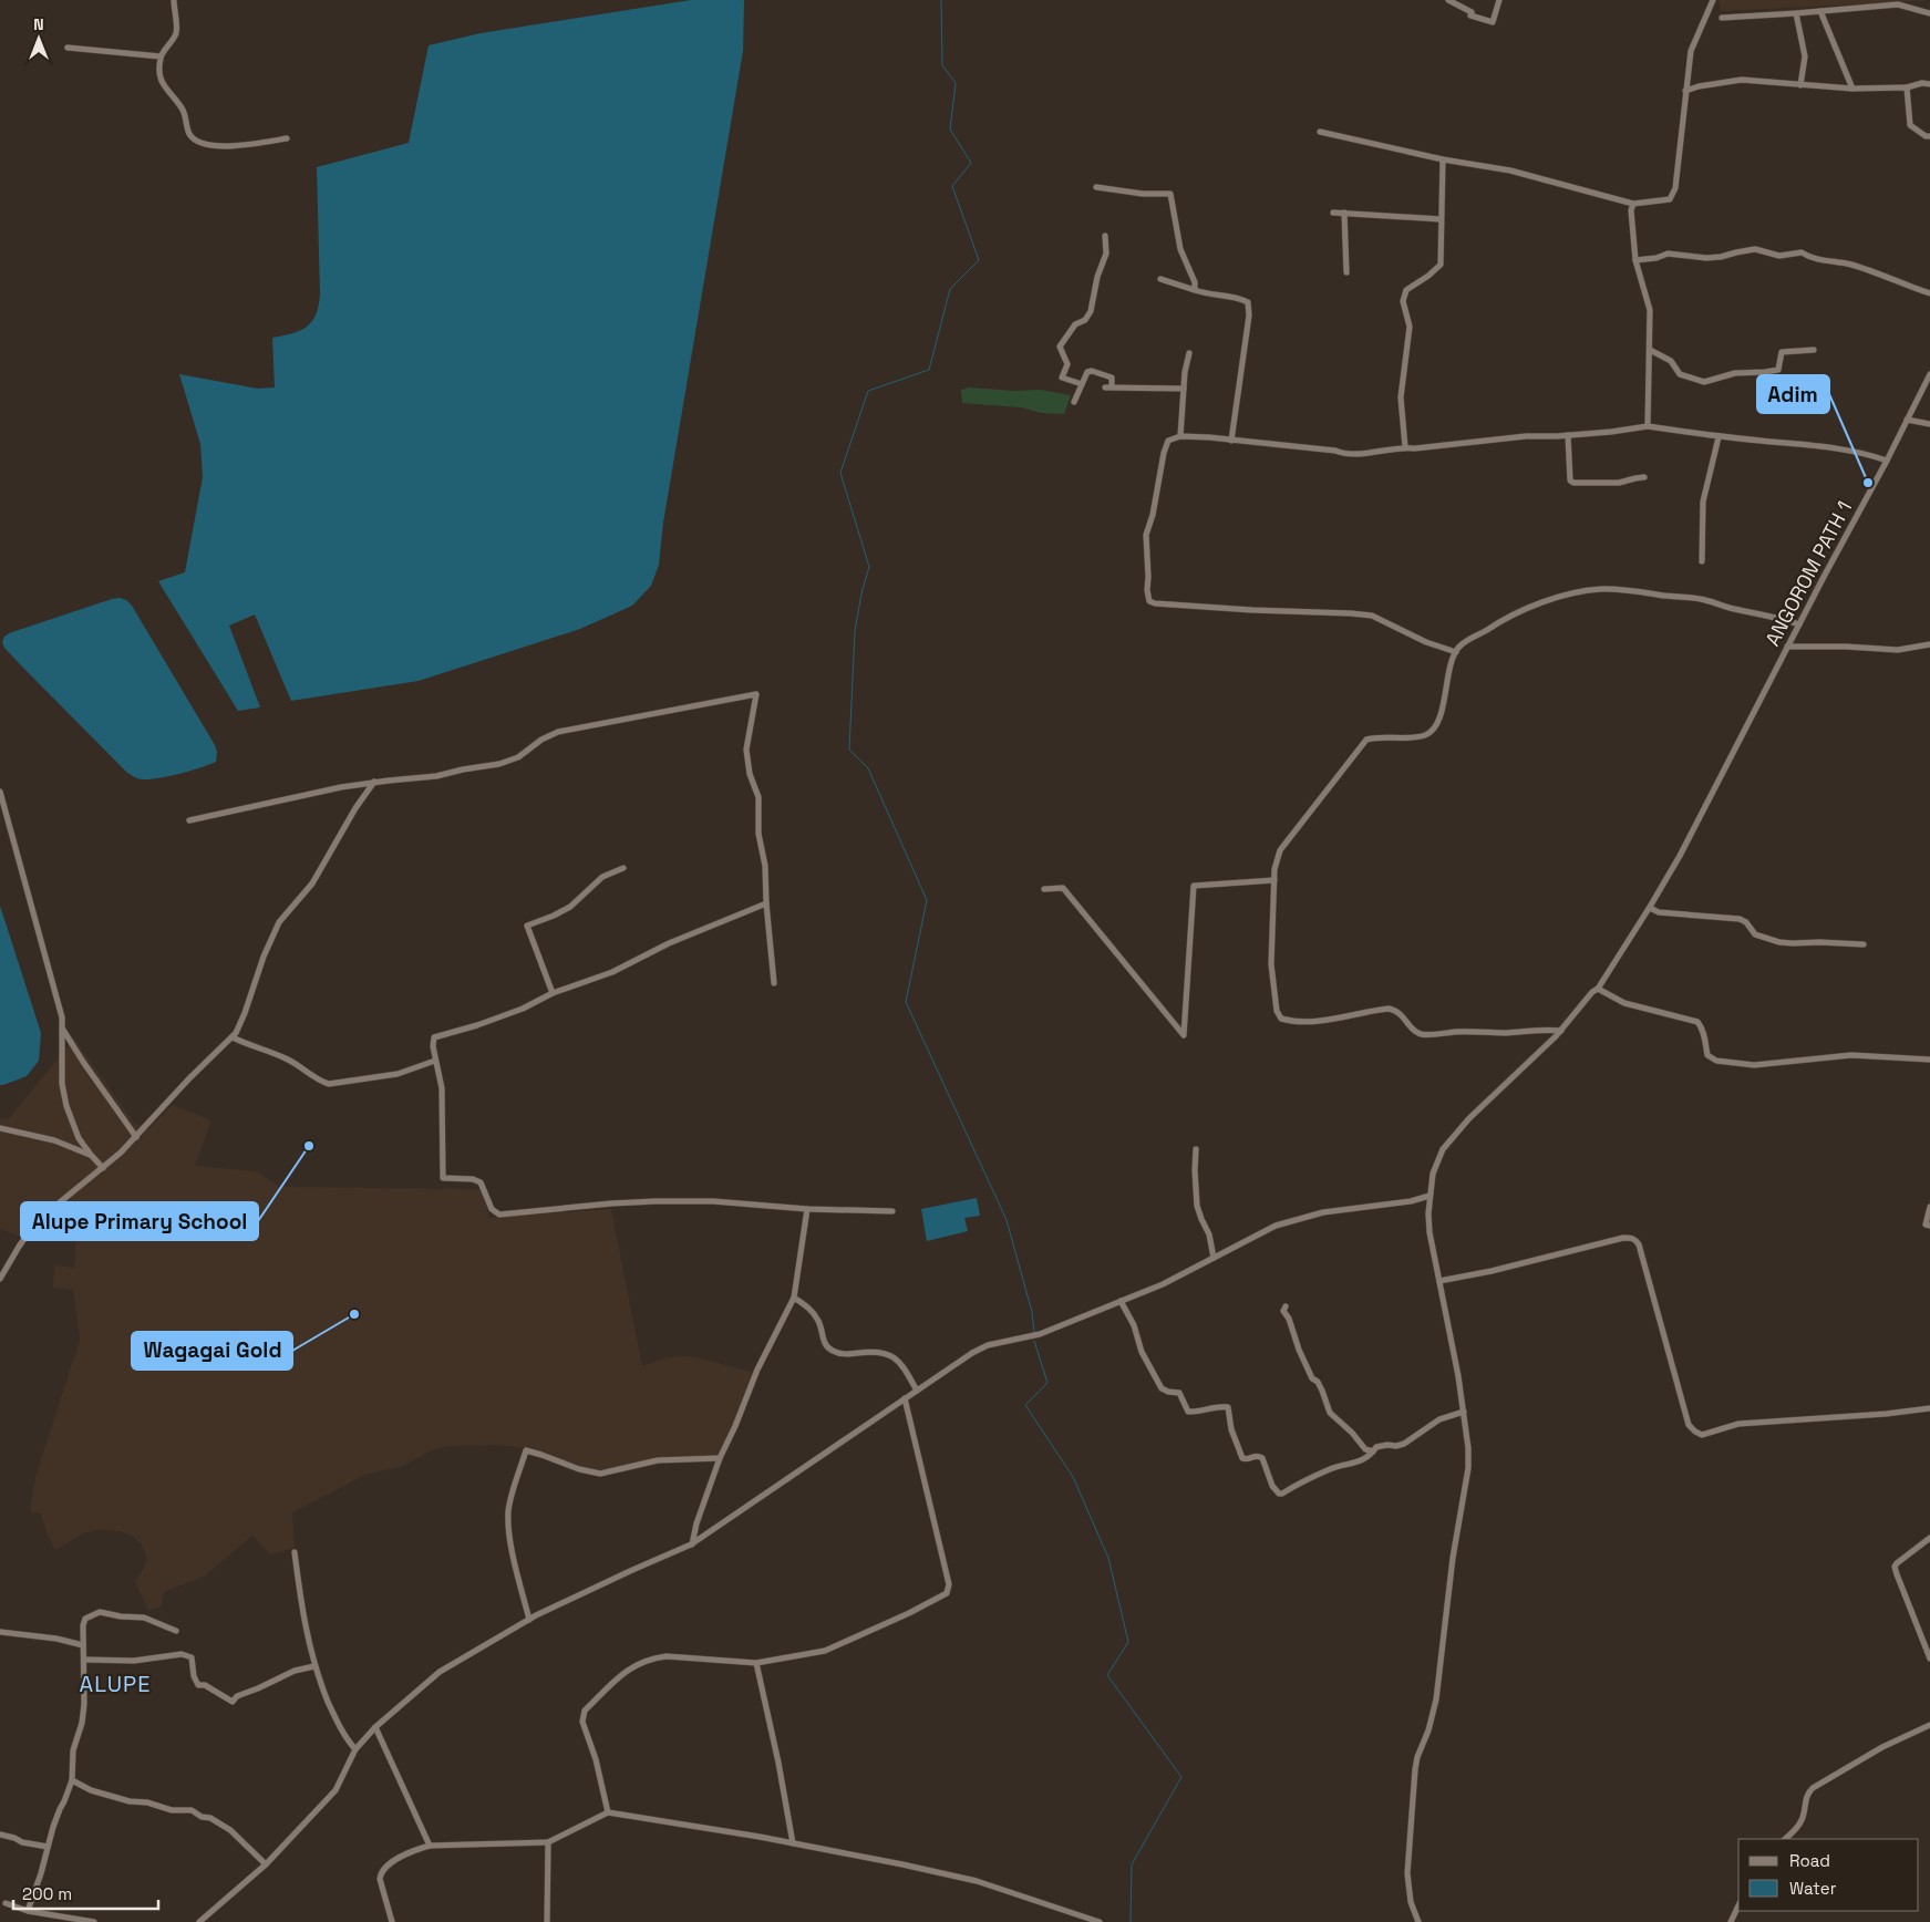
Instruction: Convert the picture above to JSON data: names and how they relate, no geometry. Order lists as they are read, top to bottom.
{
  "streets": {
    "street": ["ANGOROM PATH 1"]
  },
  "districts": ["ALUPE"],
  "places": ["Adim", "Alupe Primary School", "Wagagai Gold"],
  "legend": ["Road", "Water"],
  "scale_bar": "200 m",
  "north": "top"
}
